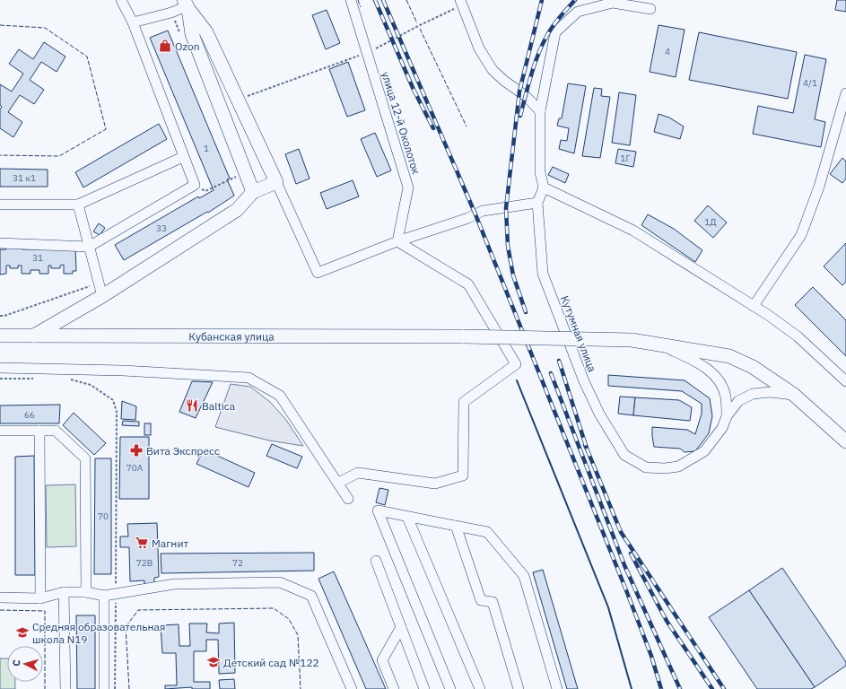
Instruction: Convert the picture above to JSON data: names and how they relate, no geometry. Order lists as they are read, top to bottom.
{
  "streets": {
    "main road": ["Кубанская улица"],
    "street": ["улица 12-й Околоток", "Кутумная улица"]
  },
  "places": {
    "shop": ["Ozon"],
    "restaurant": ["Baltica"],
    "pharmacy": ["Вита Экспресс"],
    "supermarket": ["Магнит"],
    "school or university": ["Средняя образовательная школа N19", "Детский сад №122"]
  },
  "house_numbers": [
    "4",
    "4/1",
    "1",
    "1Г",
    "31 к1",
    "1Д",
    "33",
    "31",
    "66",
    "70А",
    "70",
    "72В",
    "72"
  ],
  "north": "left"
}
